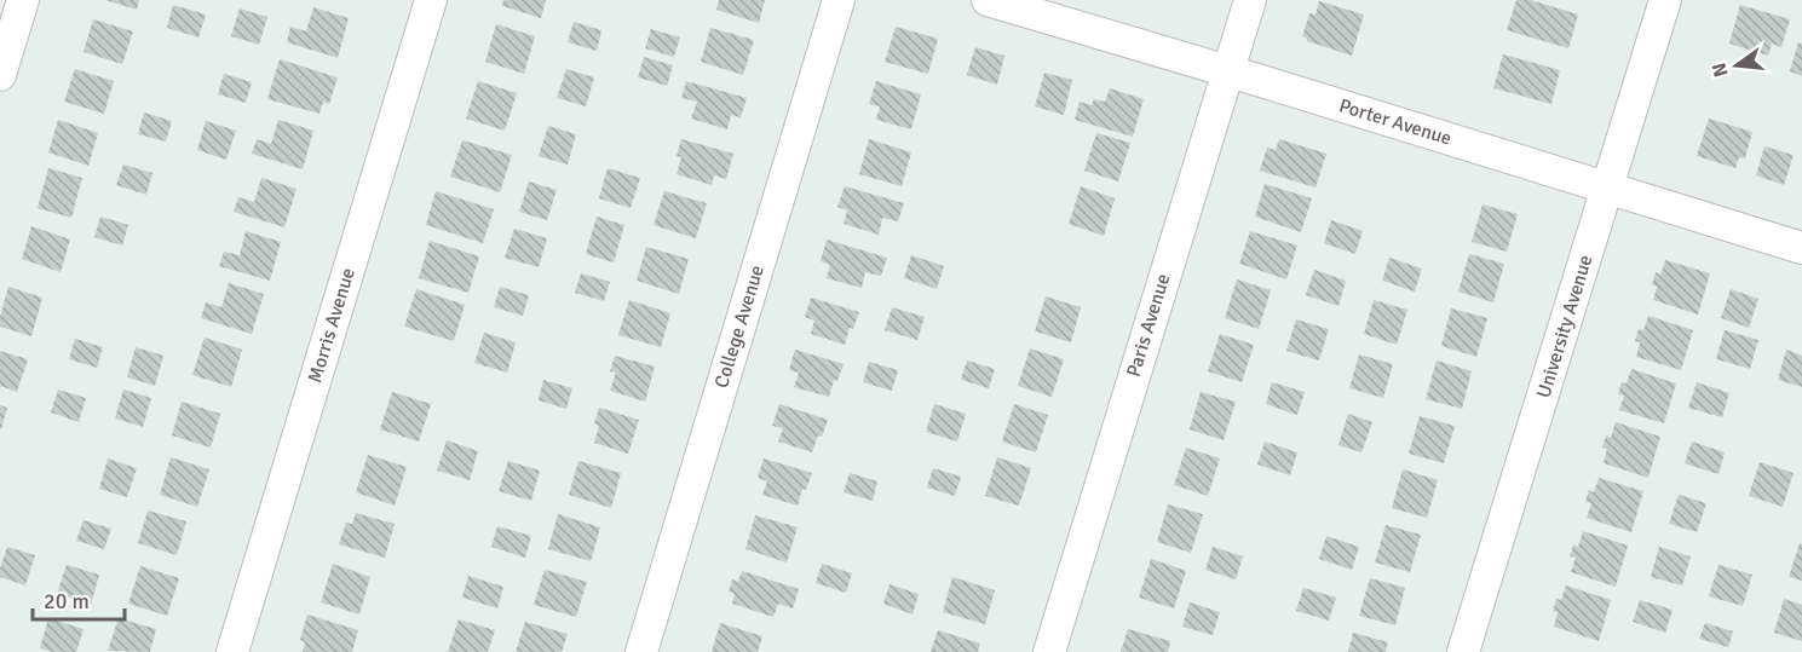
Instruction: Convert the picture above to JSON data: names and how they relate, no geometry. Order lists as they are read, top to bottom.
{
  "streets": {
    "street": [
      "Porter Avenue",
      "Morris Avenue",
      "Paris Avenue",
      "College Avenue",
      "University Avenue"
    ]
  },
  "crossings": [
    ["Porter Avenue", "Paris Avenue"],
    ["Porter Avenue", "University Avenue"]
  ],
  "scale_bar": "20 m",
  "north": "left"
}
